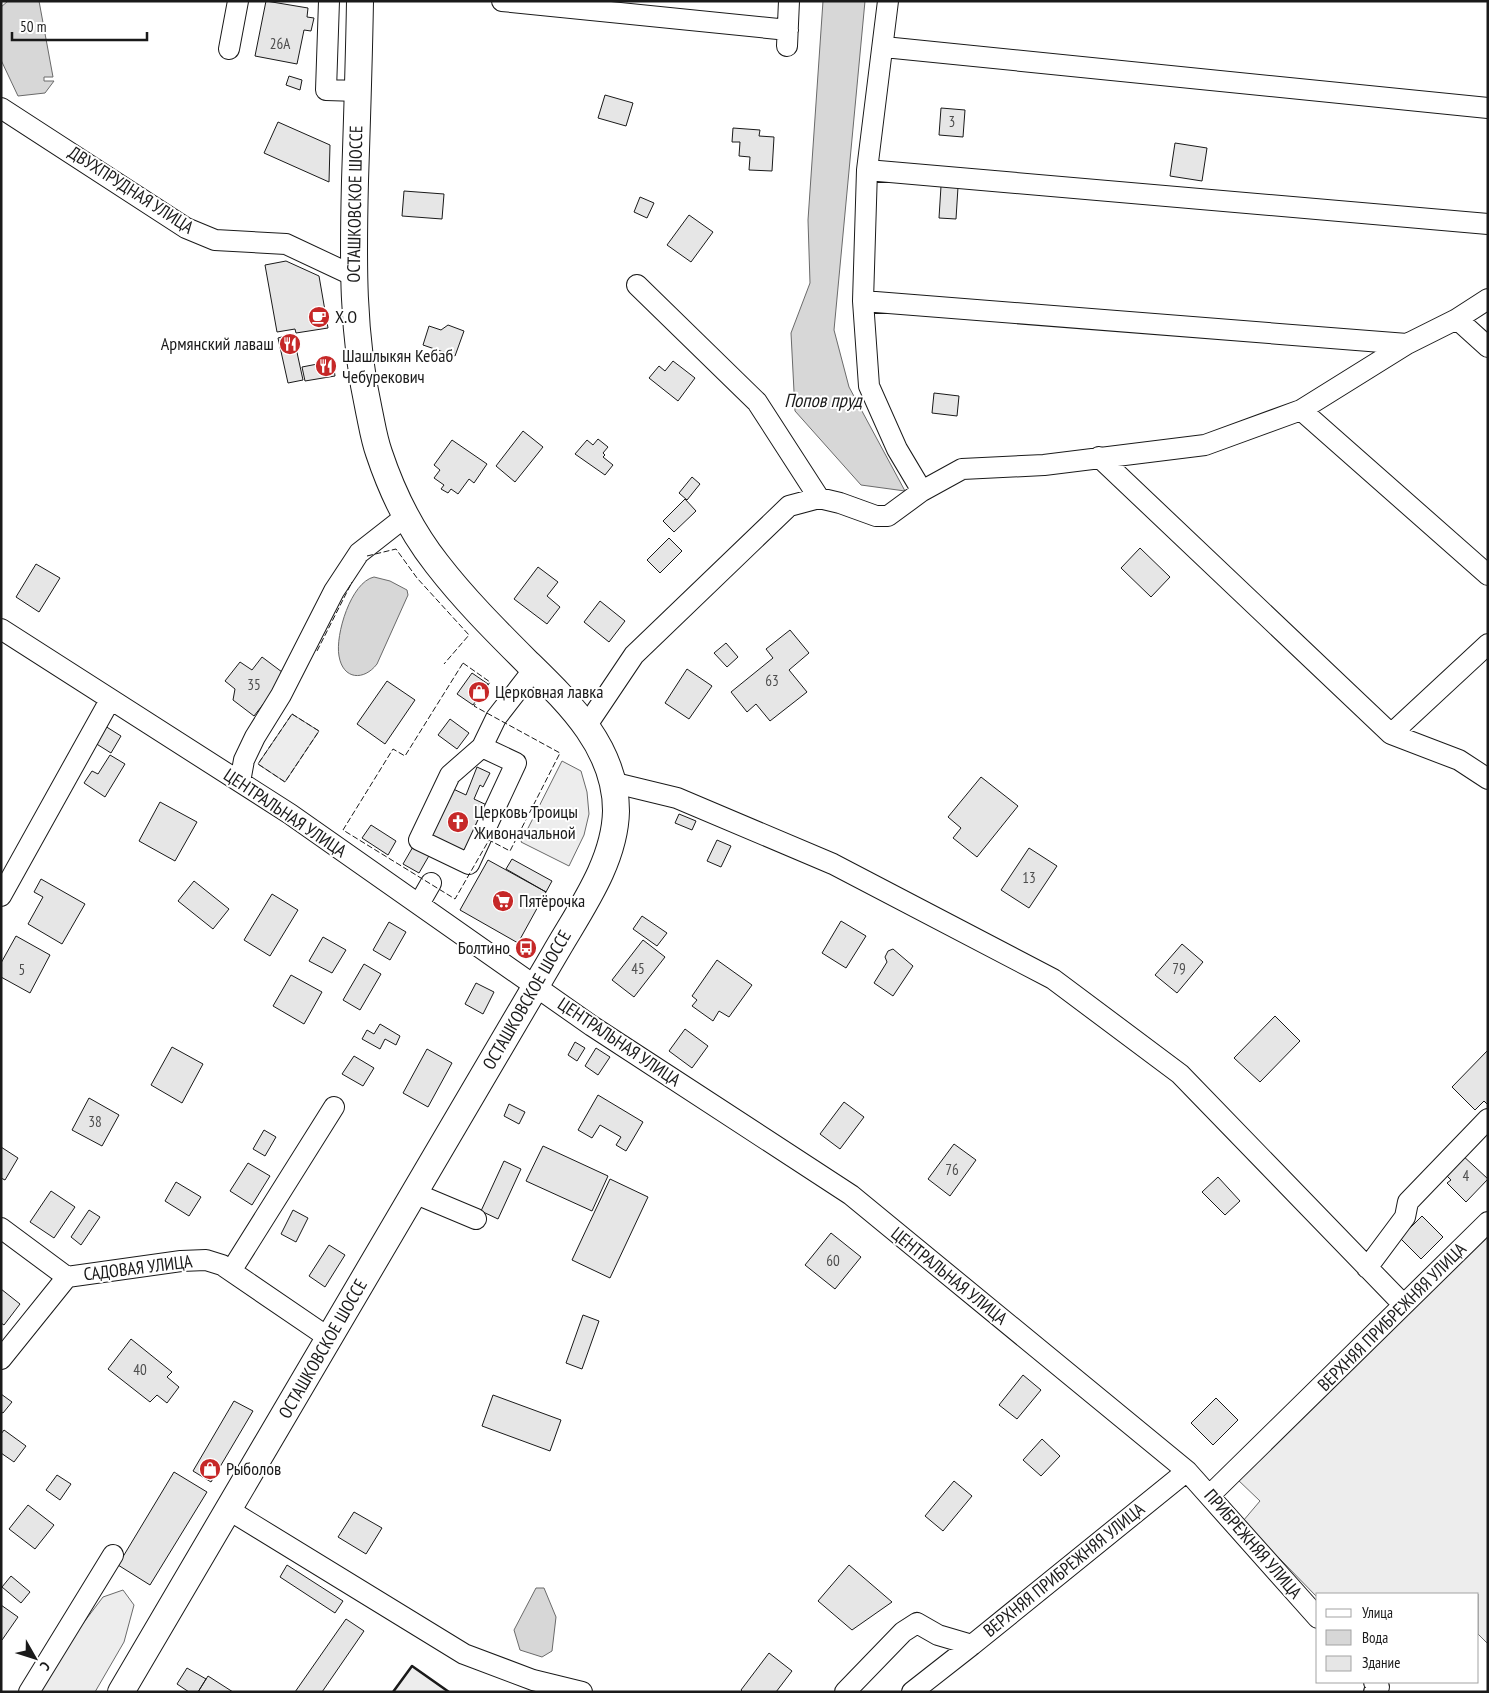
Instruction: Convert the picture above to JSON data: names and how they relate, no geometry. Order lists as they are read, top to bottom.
{
  "streets": {
    "main road": ["ОСТАШКОВСКОЕ ШОССЕ"],
    "street": [
      "ДВУХПРУДНАЯ УЛИЦА",
      "ЦЕНТРАЛЬНАЯ УЛИЦА",
      "САДОВАЯ УЛИЦА",
      "ВЕРХНЯЯ ПРИБРЕЖНЯЯ УЛИЦА",
      "ПРИБРЕЖНЯЯ УЛИЦА"
    ]
  },
  "crossings": [
    ["ДВУХПРУДНАЯ УЛИЦА", "ОСТАШКОВСКОЕ ШОССЕ"],
    ["ОСТАШКОВСКОЕ ШОССЕ", "ЦЕНТРАЛЬНАЯ УЛИЦА"],
    ["ОСТАШКОВСКОЕ ШОССЕ", "САДОВАЯ УЛИЦА"],
    ["ЦЕНТРАЛЬНАЯ УЛИЦА", "ВЕРХНЯЯ ПРИБРЕЖНЯЯ УЛИЦА"],
    ["ЦЕНТРАЛЬНАЯ УЛИЦА", "ПРИБРЕЖНЯЯ УЛИЦА"],
    ["ВЕРХНЯЯ ПРИБРЕЖНЯЯ УЛИЦА", "ПРИБРЕЖНЯЯ УЛИЦА"]
  ],
  "water": ["Попов пруд"],
  "places": {
    "cafe": ["X.O"],
    "restaurant": ["Армянский лаваш", "Шашлыкян Кебаб Чебурекович"],
    "shop": ["Церковная лавка", "Рыболов"],
    "church": ["Церковь Троицы Живоначальной"],
    "supermarket": ["Пятёрочка"],
    "bus stop": ["Болтино"]
  },
  "house_numbers": [
    "26А",
    "3",
    "63",
    "35",
    "13",
    "45",
    "79",
    "5",
    "38",
    "76",
    "4",
    "60",
    "40"
  ],
  "legend": ["Улица", "Вода", "Здание"],
  "scale_bar": "50 m",
  "north": "bottom right"
}
